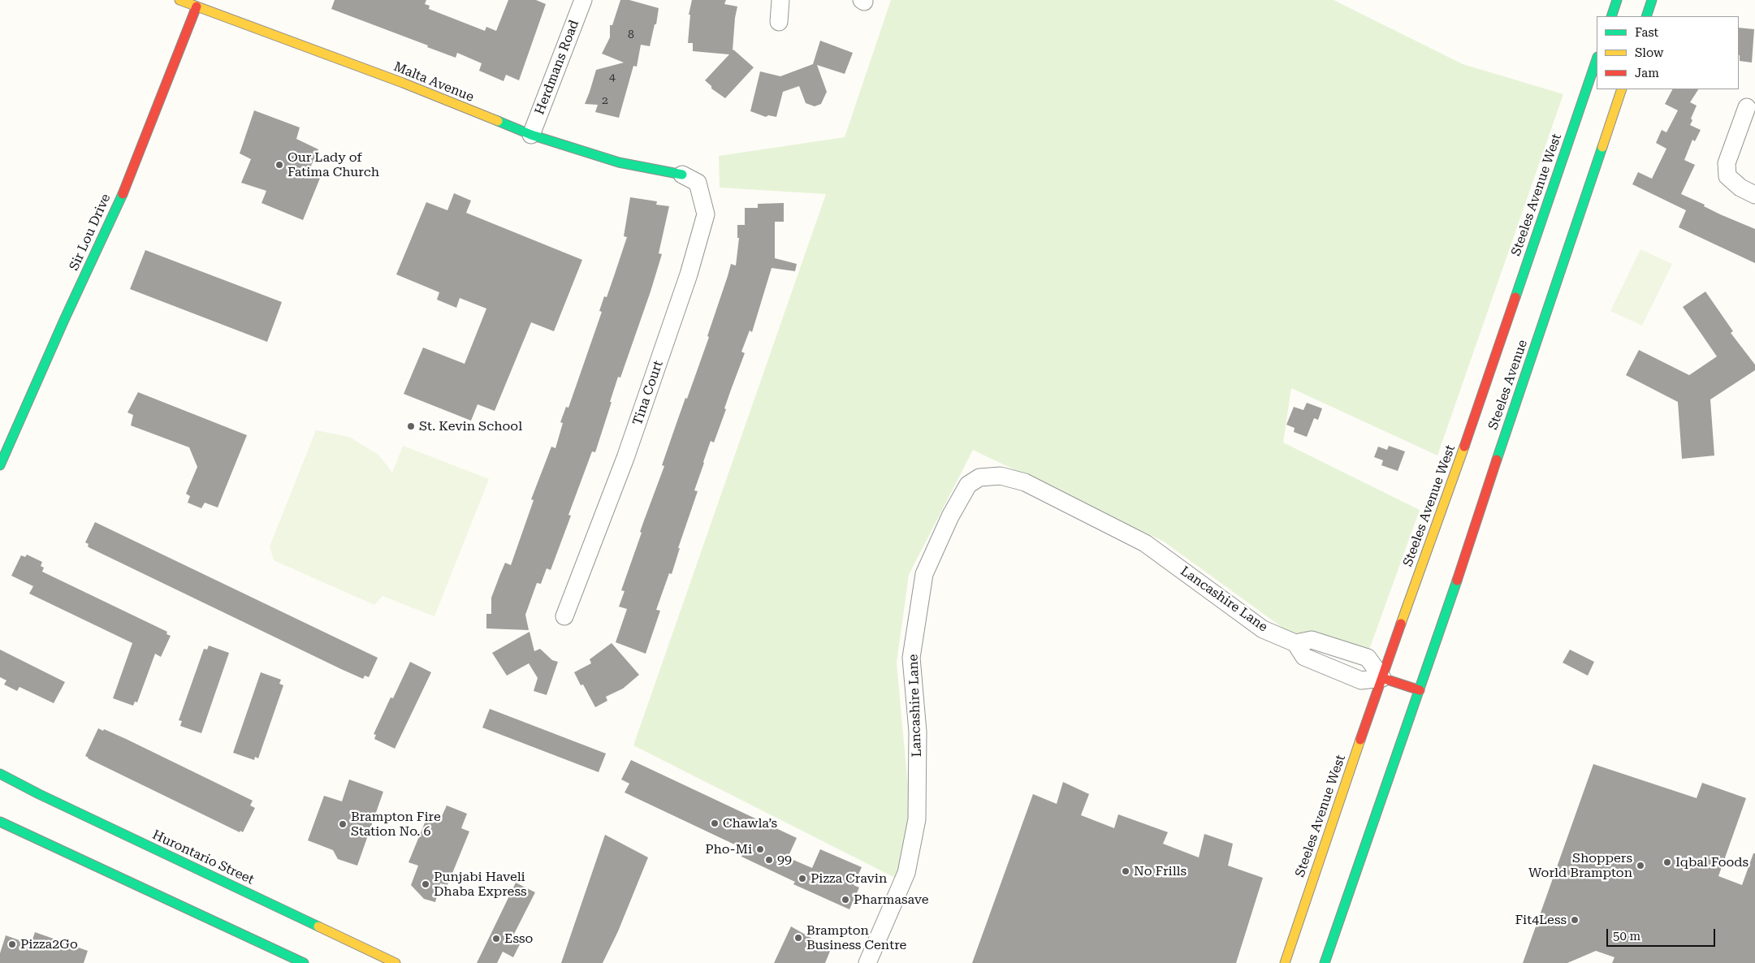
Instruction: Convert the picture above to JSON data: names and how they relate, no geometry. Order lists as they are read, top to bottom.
{
  "streets": {
    "main road": [
      "Malta Avenue",
      "Steeles Avenue West",
      "Sir Lou Drive",
      "Steeles Avenue",
      "Hurontario Street"
    ],
    "street": ["Herdmans Road", "Tina Court", "Lancashire Lane"]
  },
  "crossings": [
    ["Herdmans Road", "Malta Avenue"],
    ["Malta Avenue", "Sir Lou Drive"],
    ["Malta Avenue", "Tina Court"],
    ["Steeles Avenue West", "Lancashire Lane"]
  ],
  "places": [
    "Our Lady of Fatima Church",
    "St. Kevin School",
    "Chawla’s",
    "Brampton Fire Station No. 6",
    "Pho-Mi",
    "99",
    "Iqbal Foods",
    "Shoppers World Brampton",
    "No Frills",
    "Pizza Cravin",
    "Punjabi Haveli Dhaba Express",
    "Pharmasave",
    "Fit4Less",
    "Brampton Business Centre",
    "Esso",
    "Pizza2Go"
  ],
  "house_numbers": ["8", "4", "2"],
  "legend": ["Fast", "Slow", "Jam"],
  "scale_bar": "50 m"
}
